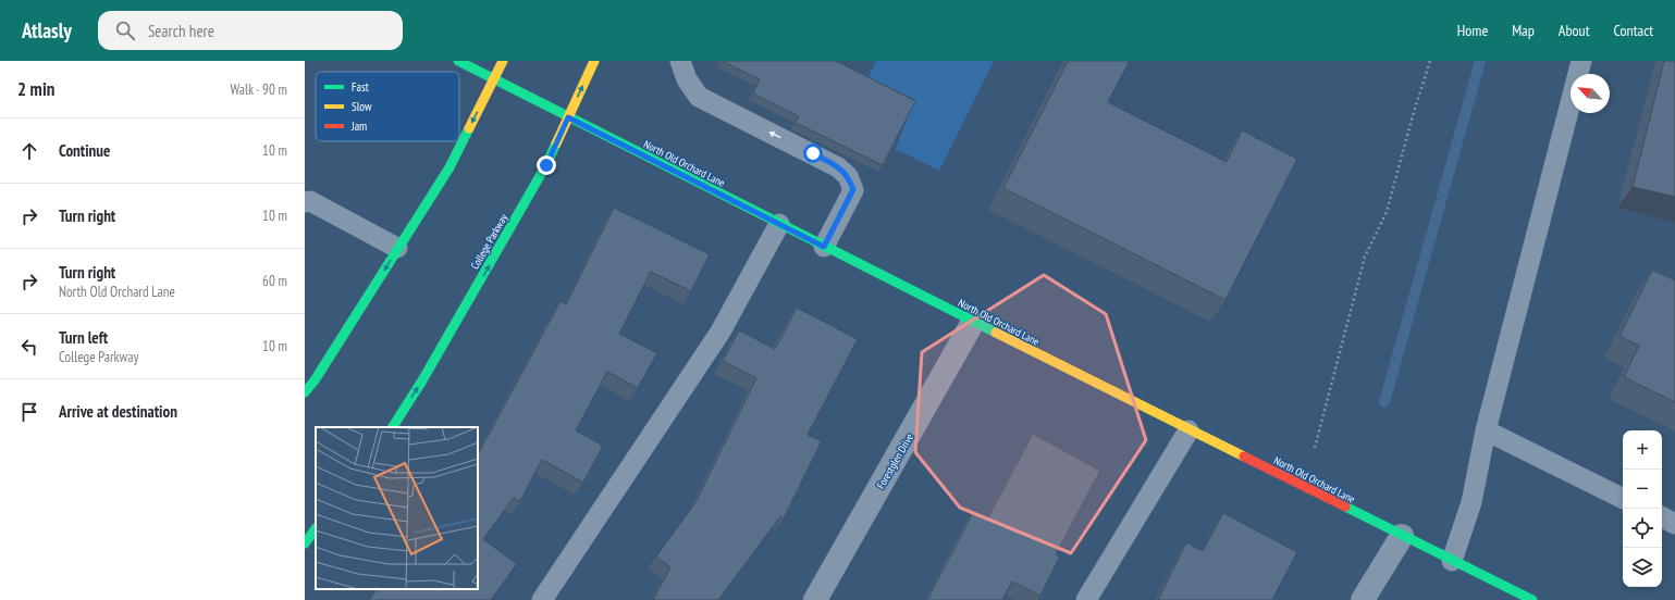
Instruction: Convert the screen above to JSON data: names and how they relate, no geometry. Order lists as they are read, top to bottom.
{
  "streets": {
    "street": ["North Old Orchard Lane", "College Parkway", "Forestglen Drive"]
  },
  "crossings": [
    ["North Old Orchard Lane", "College Parkway"],
    ["North Old Orchard Lane", "Forestglen Drive"]
  ],
  "legend": ["Fast", "Slow", "Jam"],
  "north": "top left",
  "page": {
    "header": "Atlasly",
    "search": "Search here",
    "nav": [
      "Home",
      "Map",
      "About",
      "Contact"
    ],
    "heading": ["2 min", "Walk · 90 m"],
    "list": [
      ["Continue", "10 m"],
      ["Turn right", "10 m"],
      ["Turn right", "North Old Orchard Lane", "60 m"],
      ["Turn left", "College Parkway", "10 m"],
      "Arrive at destination"
    ],
    "map_buttons": ["+", "−"]
  }
}
